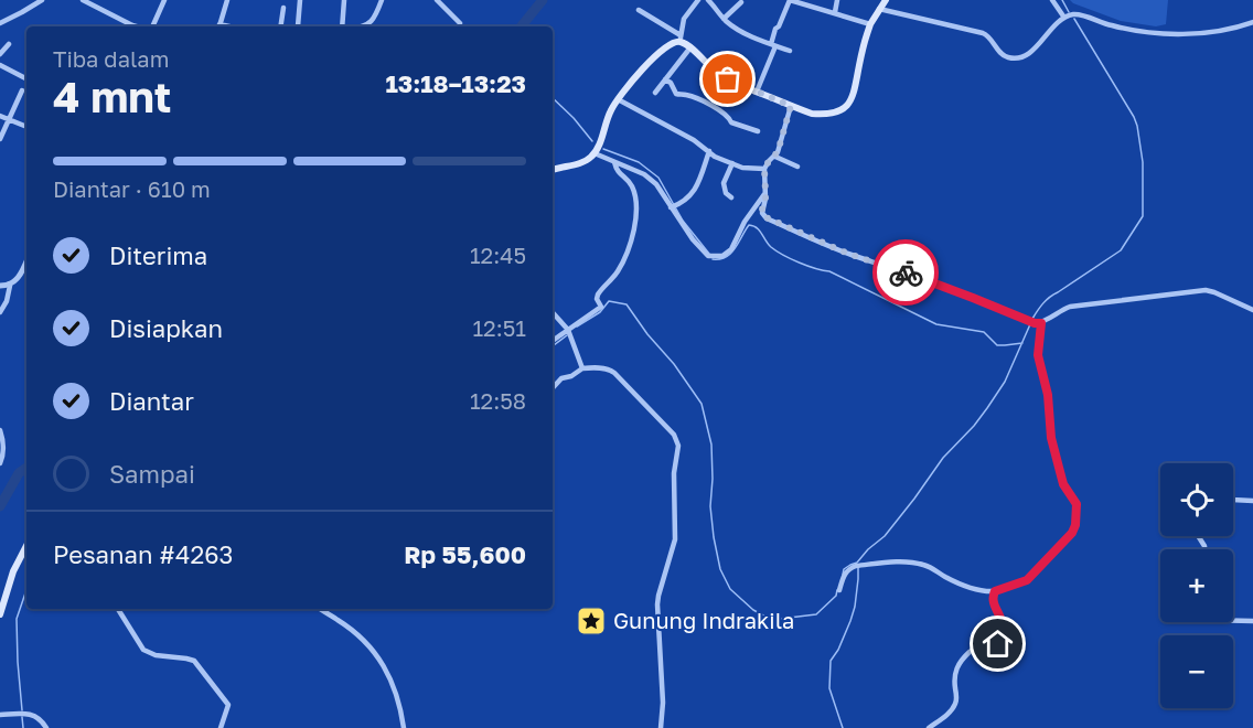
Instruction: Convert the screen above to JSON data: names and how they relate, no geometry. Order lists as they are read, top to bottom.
{
  "places": {
    "place": ["Gunung Indrakila"]
  },
  "page": {
    "heading": ["4 mnt", "Tiba dalam", "13:18–13:23"],
    "panel": ["Pesanan #4263", "Rp 55,600"],
    "bar": "Diantar · 610 m",
    "list": [
      ["Diterima", "12:45"],
      ["Disiapkan", "12:51"],
      ["Diantar", "12:58"],
      "Sampai"
    ],
    "map_buttons": ["+", "−"]
  }
}
